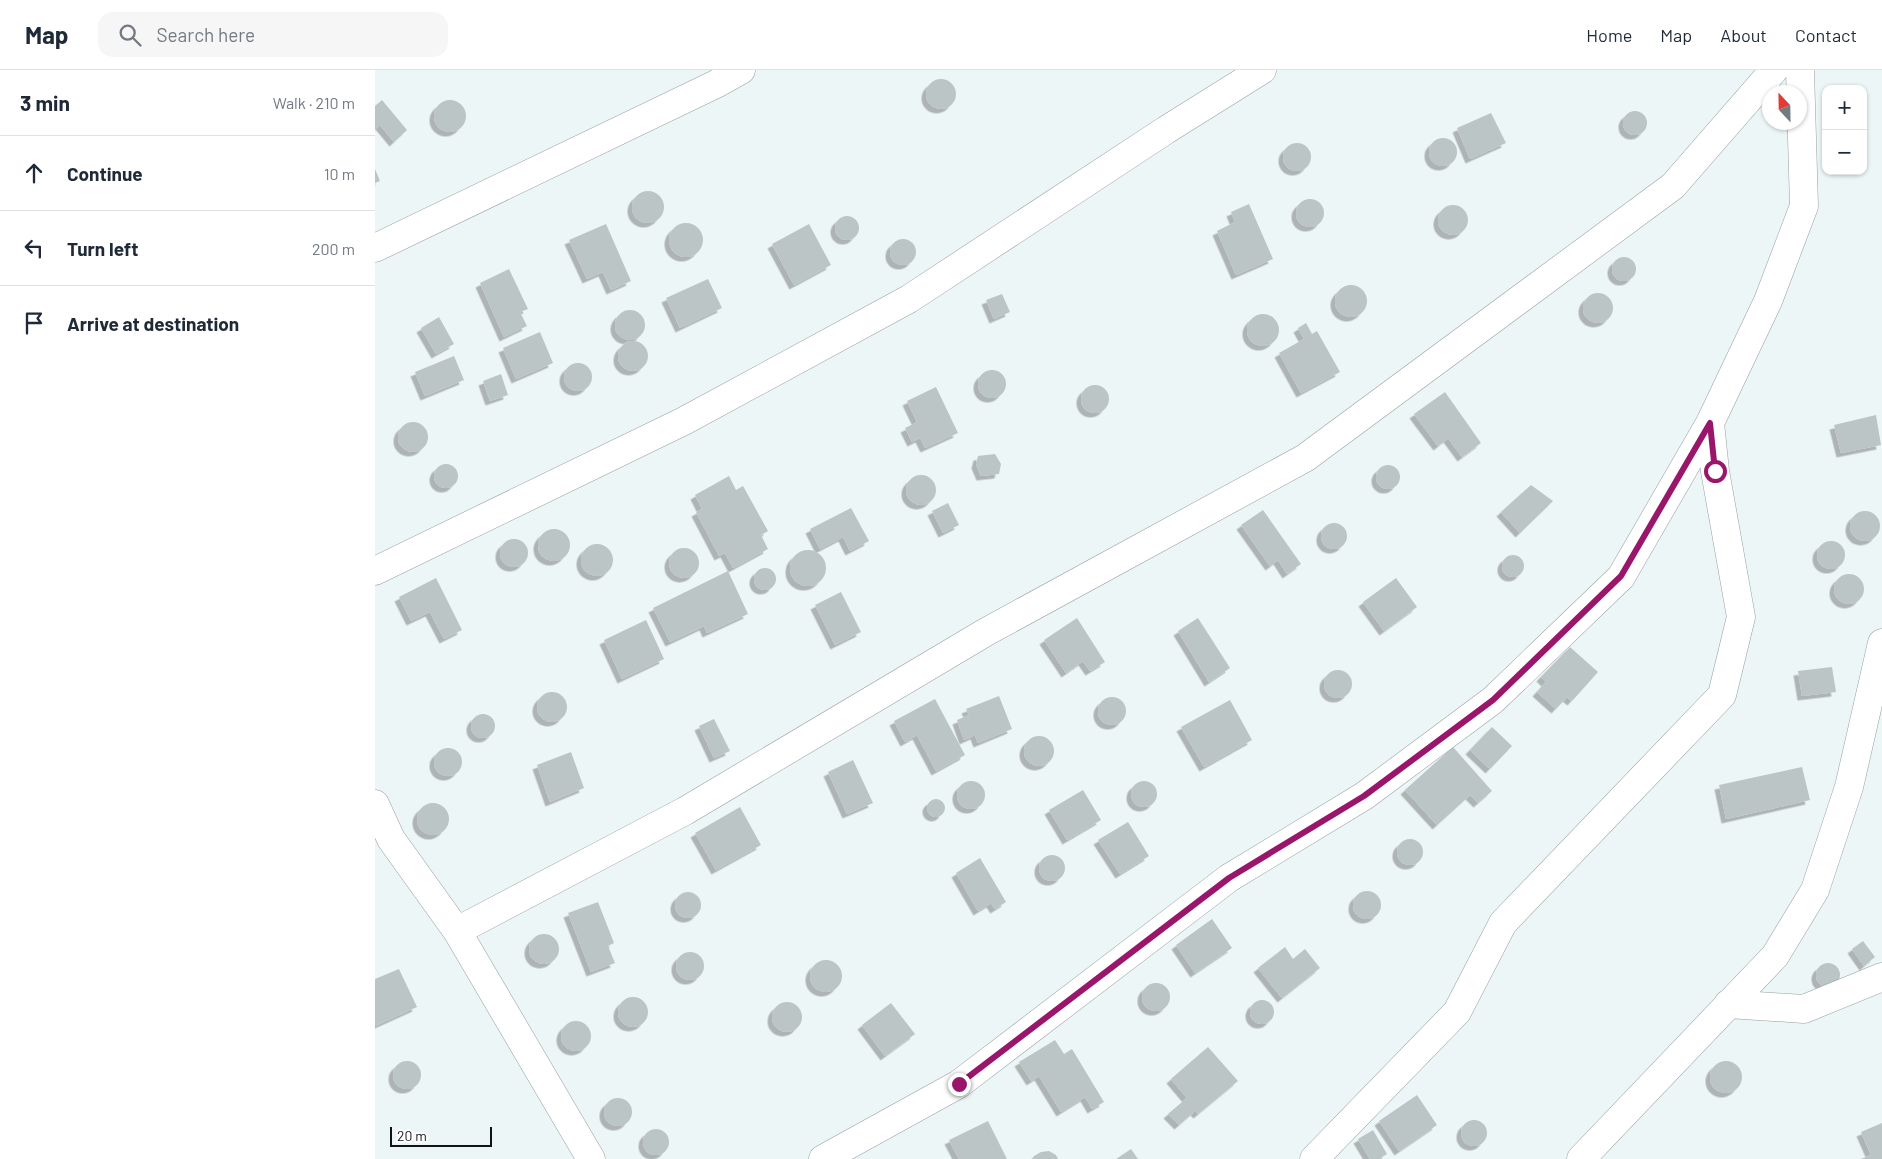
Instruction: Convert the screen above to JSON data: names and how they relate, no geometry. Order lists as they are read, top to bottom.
{
  "scale_bar": "20 m",
  "north": "top",
  "page": {
    "header": "Map",
    "search": "Search here",
    "nav": [
      "Home",
      "Map",
      "About",
      "Contact"
    ],
    "heading": ["3 min", "Walk · 210 m"],
    "map_buttons": ["+", "−"],
    "list": [
      ["Continue", "10 m"],
      ["Turn left", "200 m"],
      "Arrive at destination"
    ],
    "scale": "20 m"
  }
}
